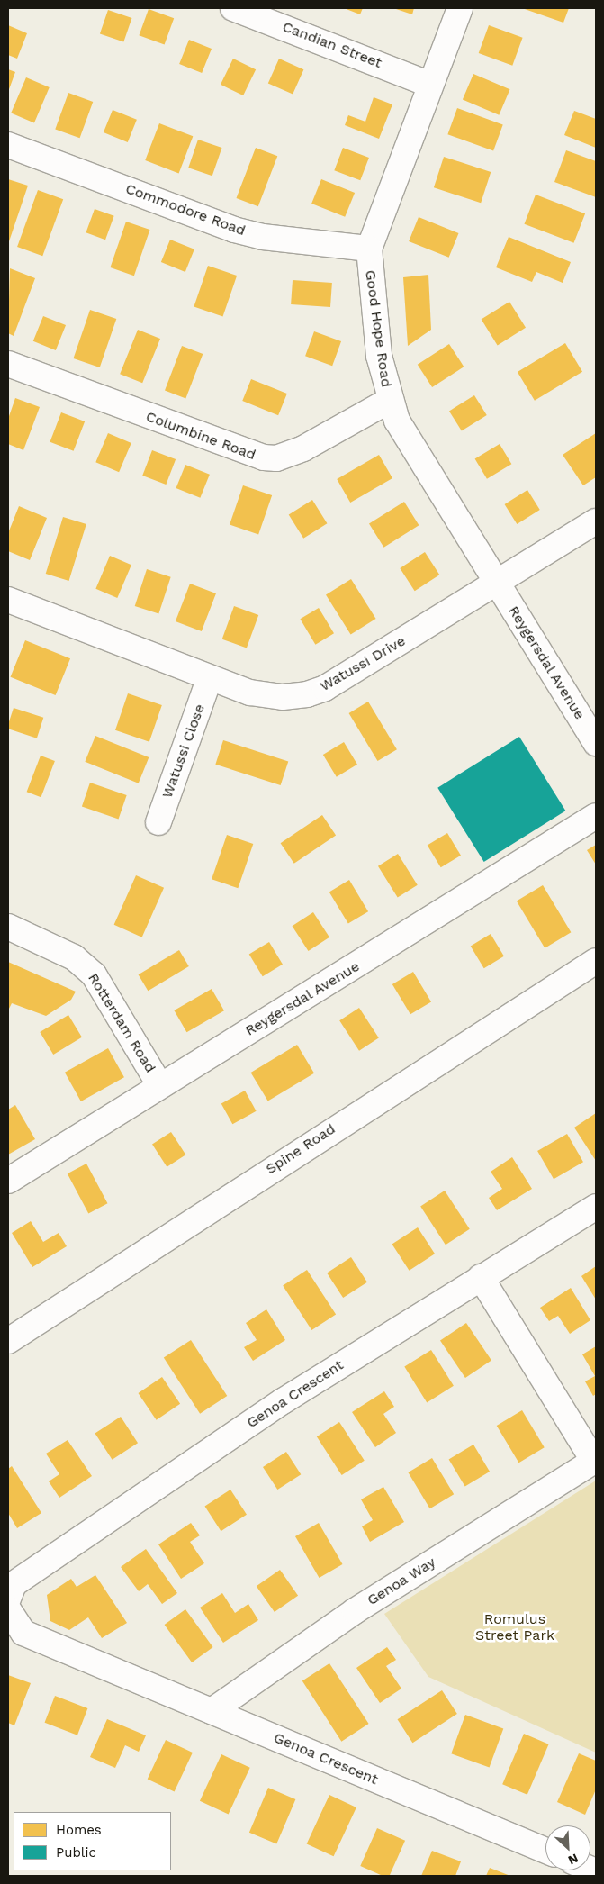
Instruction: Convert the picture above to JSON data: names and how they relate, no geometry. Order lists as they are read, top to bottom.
{
  "streets": {
    "street": [
      "Candian Street",
      "Commodore Road",
      "Good Hope Road",
      "Columbine Road",
      "Reygersdal Avenue",
      "Watussi Drive",
      "Watussi Close",
      "Rotterdam Road",
      "Spine Road",
      "Genoa Crescent",
      "Genoa Way"
    ]
  },
  "crossings": [
    ["Candian Street", "Good Hope Road"],
    ["Commodore Road", "Good Hope Road"],
    ["Good Hope Road", "Columbine Road"],
    ["Good Hope Road", "Reygersdal Avenue"],
    ["Good Hope Road", "Watussi Drive"],
    ["Reygersdal Avenue", "Watussi Drive"],
    ["Reygersdal Avenue", "Rotterdam Road"],
    ["Watussi Drive", "Watussi Close"],
    ["Genoa Crescent", "Genoa Way"]
  ],
  "parks": ["Romulus Street Park"],
  "legend": ["Homes", "Public"],
  "north": "bottom right"
}
